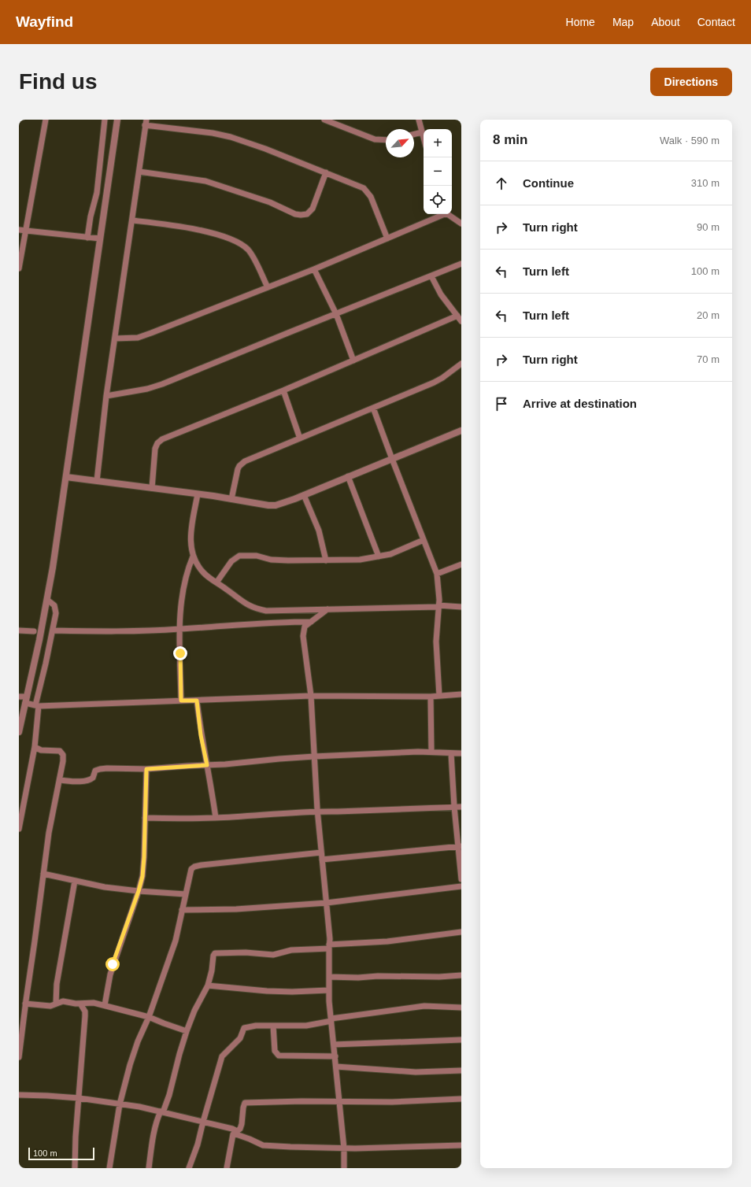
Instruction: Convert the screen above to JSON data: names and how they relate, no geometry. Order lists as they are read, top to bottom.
{
  "scale_bar": "100 m",
  "north": "top right",
  "page": {
    "header": "Wayfind",
    "nav": [
      "Home",
      "Map",
      "About",
      "Contact"
    ],
    "buttons": "Directions",
    "title": "Find us",
    "heading": ["8 min", "Walk · 590 m"],
    "map_buttons": ["+", "−"],
    "list": [
      ["Continue", "310 m"],
      ["Turn right", "90 m"],
      ["Turn left", "100 m"],
      ["Turn left", "20 m"],
      ["Turn right", "70 m"],
      "Arrive at destination"
    ],
    "scale": "100 m"
  }
}
